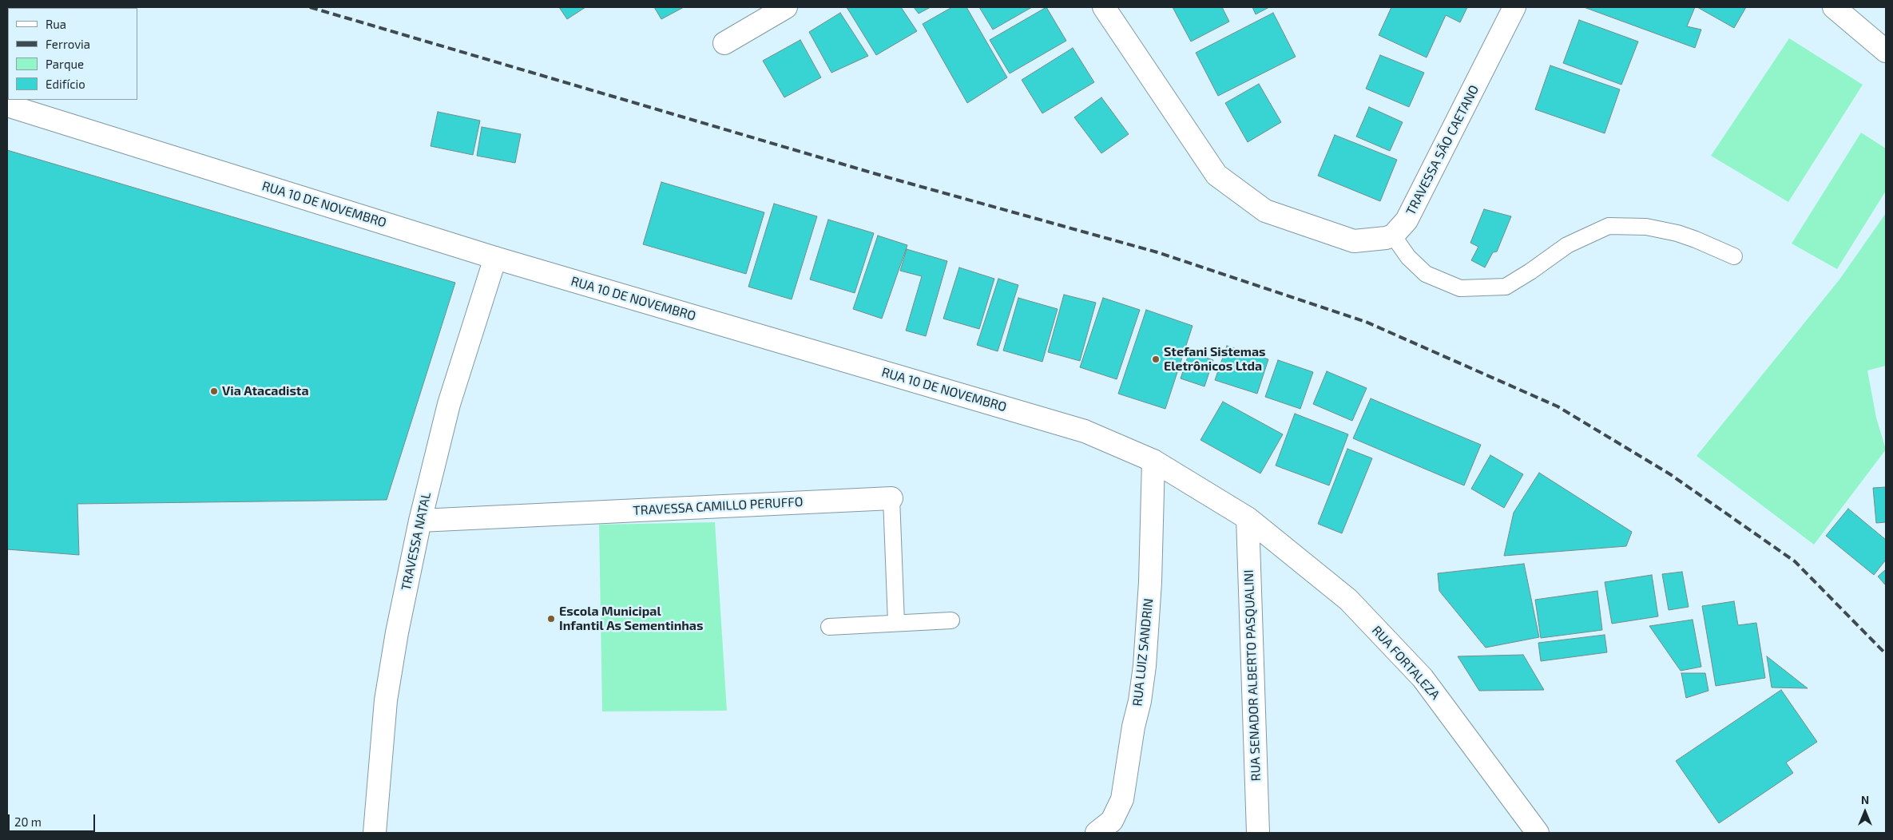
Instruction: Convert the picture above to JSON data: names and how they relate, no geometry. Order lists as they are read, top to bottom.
{
  "streets": {
    "street": [
      "TRAVESSA SÃO CAETANO",
      "RUA 10 DE NOVEMBRO",
      "TRAVESSA CAMILLO PERUFFO",
      "TRAVESSA NATAL",
      "RUA LUIZ SANDRIN",
      "RUA FORTALEZA",
      "RUA SENADOR ALBERTO PASQUALINI"
    ]
  },
  "crossings": [
    ["RUA 10 DE NOVEMBRO", "TRAVESSA NATAL"],
    ["RUA 10 DE NOVEMBRO", "RUA LUIZ SANDRIN"],
    ["RUA 10 DE NOVEMBRO", "RUA FORTALEZA"],
    ["RUA 10 DE NOVEMBRO", "RUA SENADOR ALBERTO PASQUALINI"],
    ["TRAVESSA CAMILLO PERUFFO", "TRAVESSA NATAL"],
    ["RUA FORTALEZA", "RUA SENADOR ALBERTO PASQUALINI"]
  ],
  "places": ["Stefani Sistemas Eletrônicos Ltda", "Via Atacadista", "Escola Municipal Infantil As Sementinhas"],
  "legend": [
    "Rua",
    "Ferrovia",
    "Parque",
    "Edifício"
  ],
  "scale_bar": "20 m",
  "north": "top"
}
